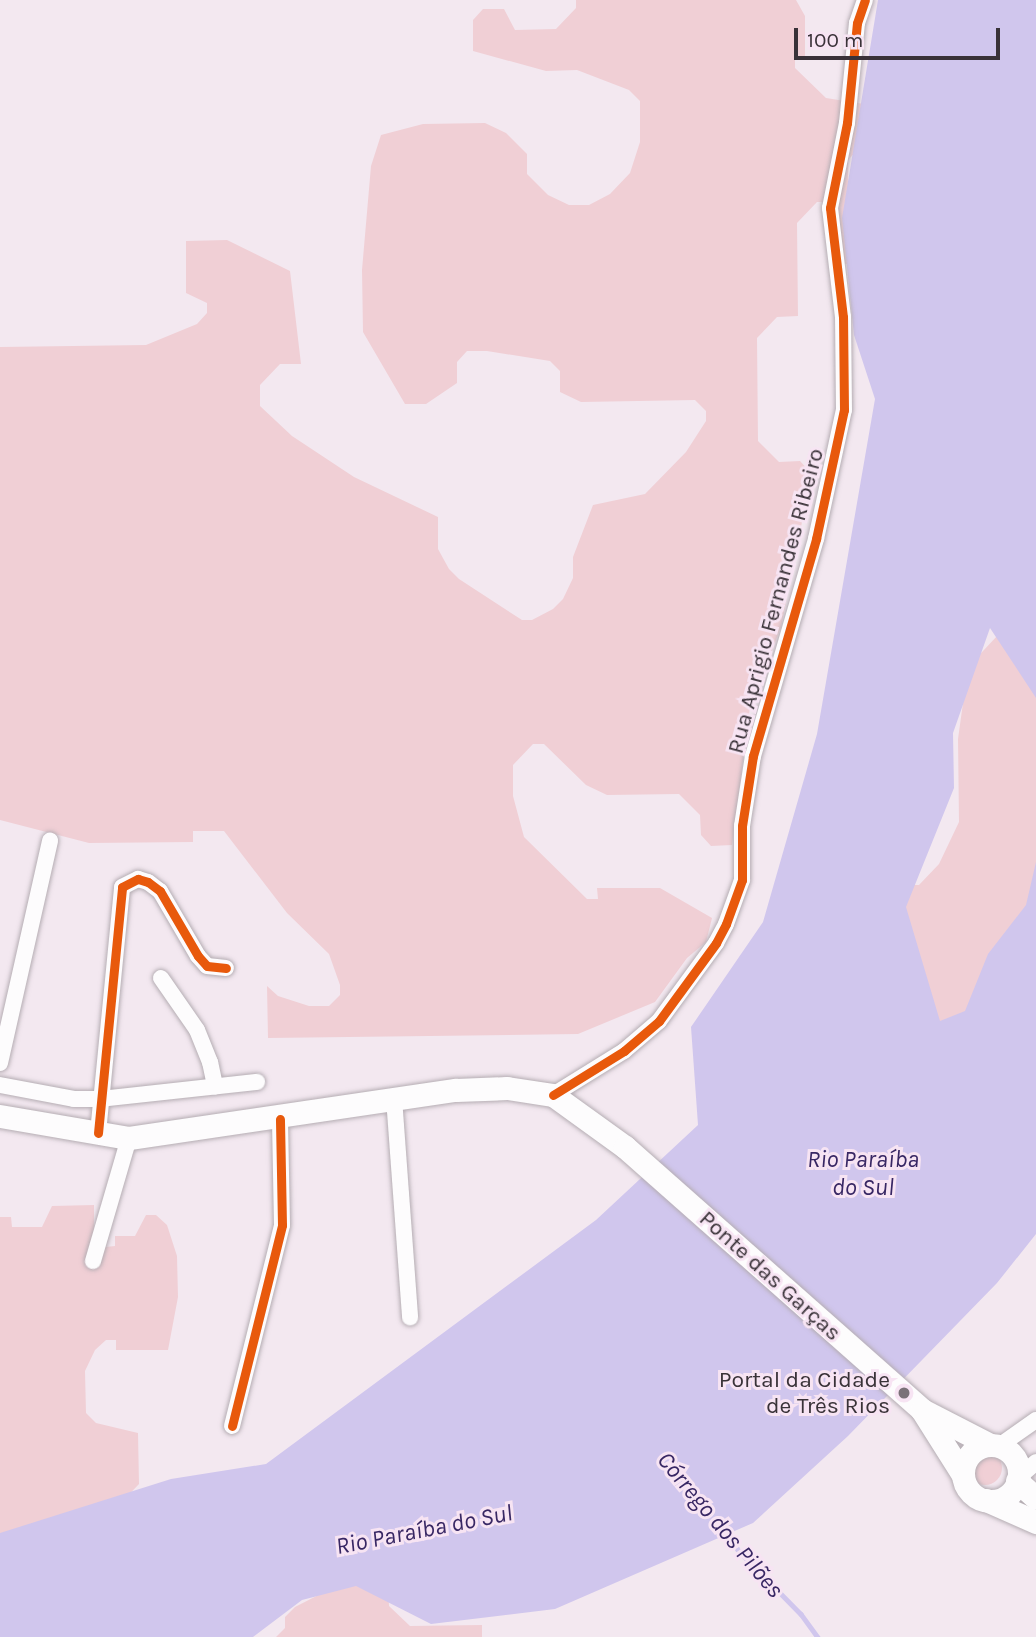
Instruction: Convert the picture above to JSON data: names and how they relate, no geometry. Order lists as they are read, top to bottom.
{
  "streets": {
    "main road": ["Ponte das Garças"],
    "street": ["Rua Aprigio Fernandes Ribeiro"]
  },
  "crossings": [
    ["Rua Aprigio Fernandes Ribeiro", "Ponte das Garças"]
  ],
  "water": ["Rio Paraíba do Sul", "Córrego dos Pilões"],
  "places": ["Portal da Cidade de Três Rios"],
  "scale_bar": "100 m"
}
